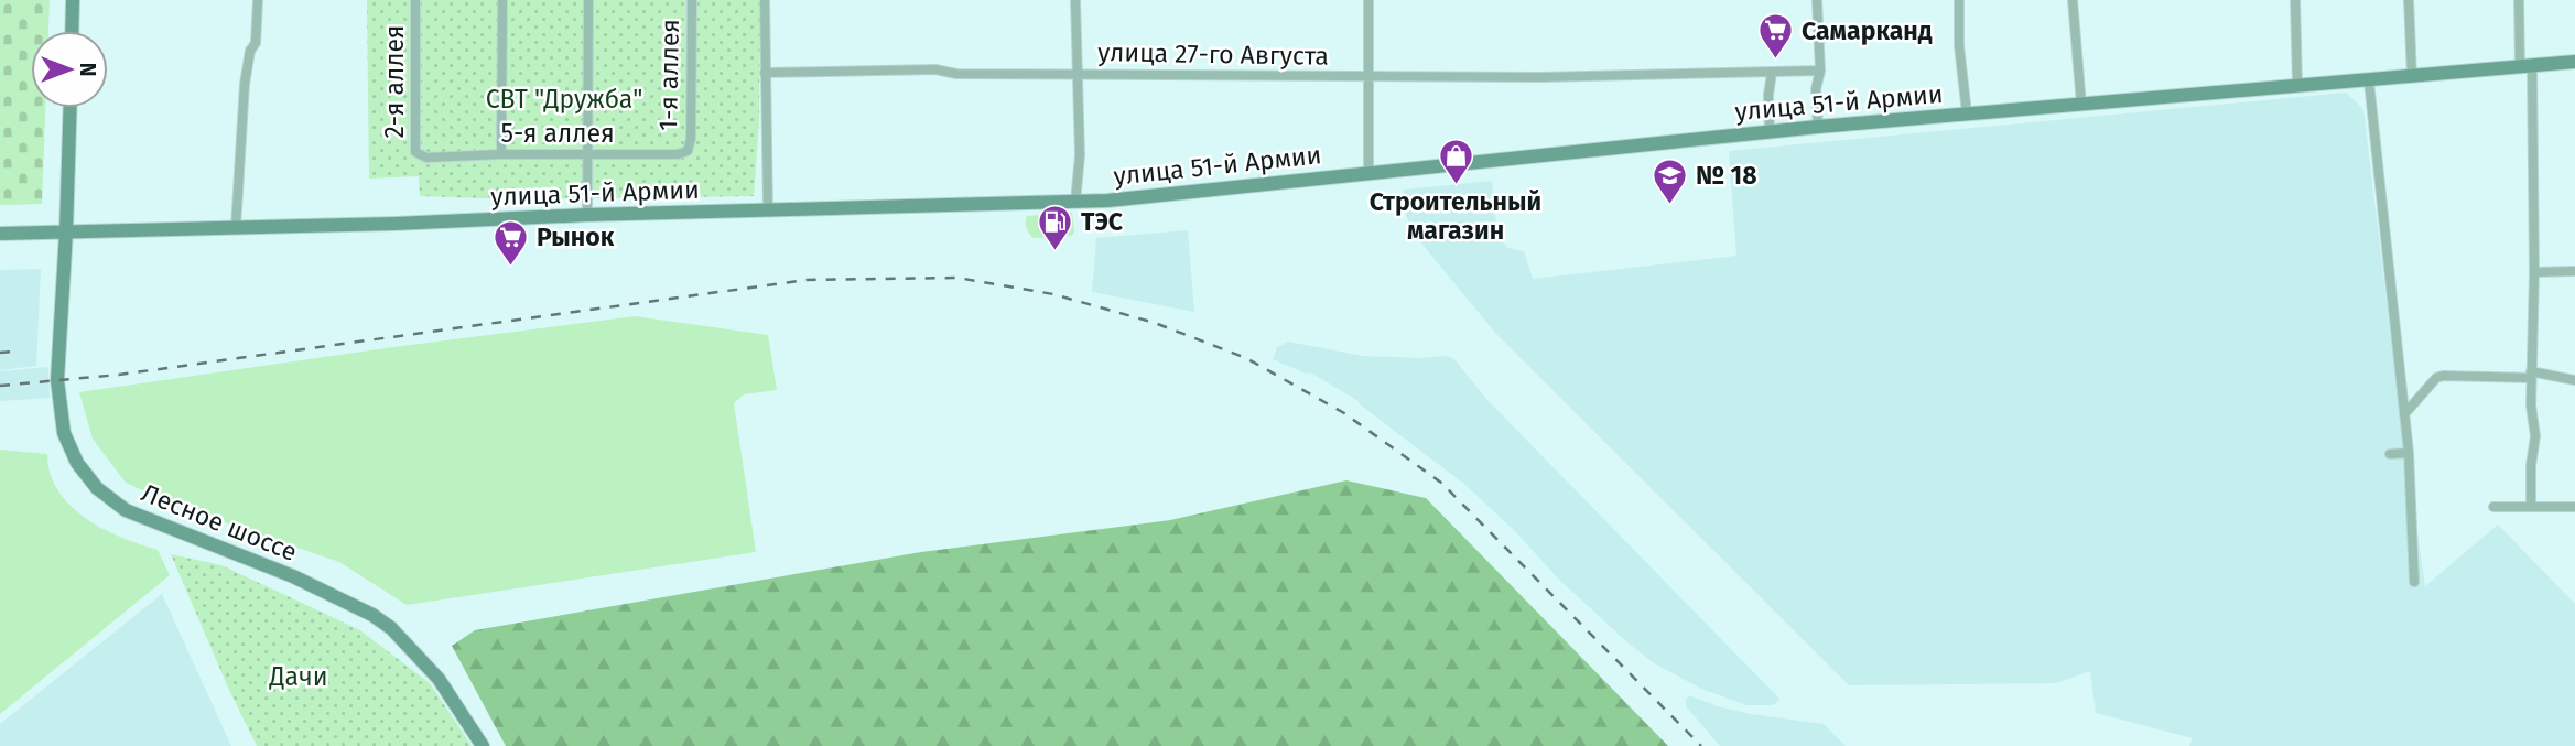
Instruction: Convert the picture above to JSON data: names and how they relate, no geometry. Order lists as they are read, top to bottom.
{
  "streets": {
    "main road": ["улица 51-й Армии", "Лесное шоссе"],
    "street": [
      "улица 27-го Августа",
      "1-я аллея",
      "2-я аллея",
      "5-я аллея"
    ]
  },
  "crossings": [
    ["1-я аллея", "5-я аллея"],
    ["2-я аллея", "5-я аллея"],
    ["улица 51-й Армии", "Лесное шоссе"]
  ],
  "parks": ["СВТ \"Дружба\"", "Дачи"],
  "places": {
    "supermarket": ["Самарканд", "Рынок"],
    "shop": ["Строительный магазин"],
    "school or university": ["№ 18"],
    "fuel station": ["ТЭС"]
  },
  "north": "right"
}
